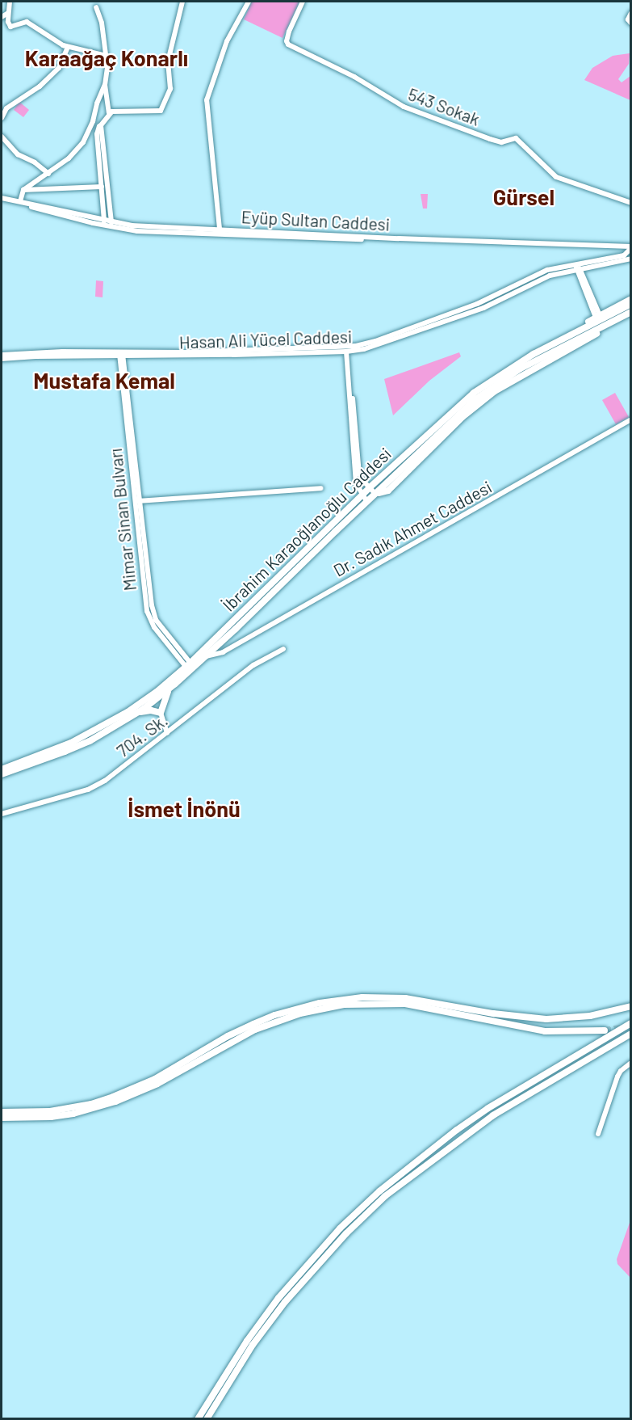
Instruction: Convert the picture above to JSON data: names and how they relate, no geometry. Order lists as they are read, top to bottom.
{
  "streets": {
    "highway": ["İbrahim Karaoğlanoğlu Caddesi"],
    "street": [
      "543 Sokak",
      "Eyüp Sultan Caddesi",
      "Hasan Ali Yücel Caddesi",
      "Mimar Sinan Bulvarı",
      "Dr. Sadık Ahmet Caddesi",
      "704. Sk."
    ]
  },
  "crossings": [
    ["Eyüp Sultan Caddesi", "Hasan Ali Yücel Caddesi"],
    ["Hasan Ali Yücel Caddesi", "Mimar Sinan Bulvarı"],
    ["Mimar Sinan Bulvarı", "İbrahim Karaoğlanoğlu Caddesi"],
    ["Dr. Sadık Ahmet Caddesi", "İbrahim Karaoğlanoğlu Caddesi"]
  ],
  "districts": [
    "Karaağaç Konarlı",
    "Gürsel",
    "Mustafa Kemal",
    "İsmet İnönü"
  ]
}
